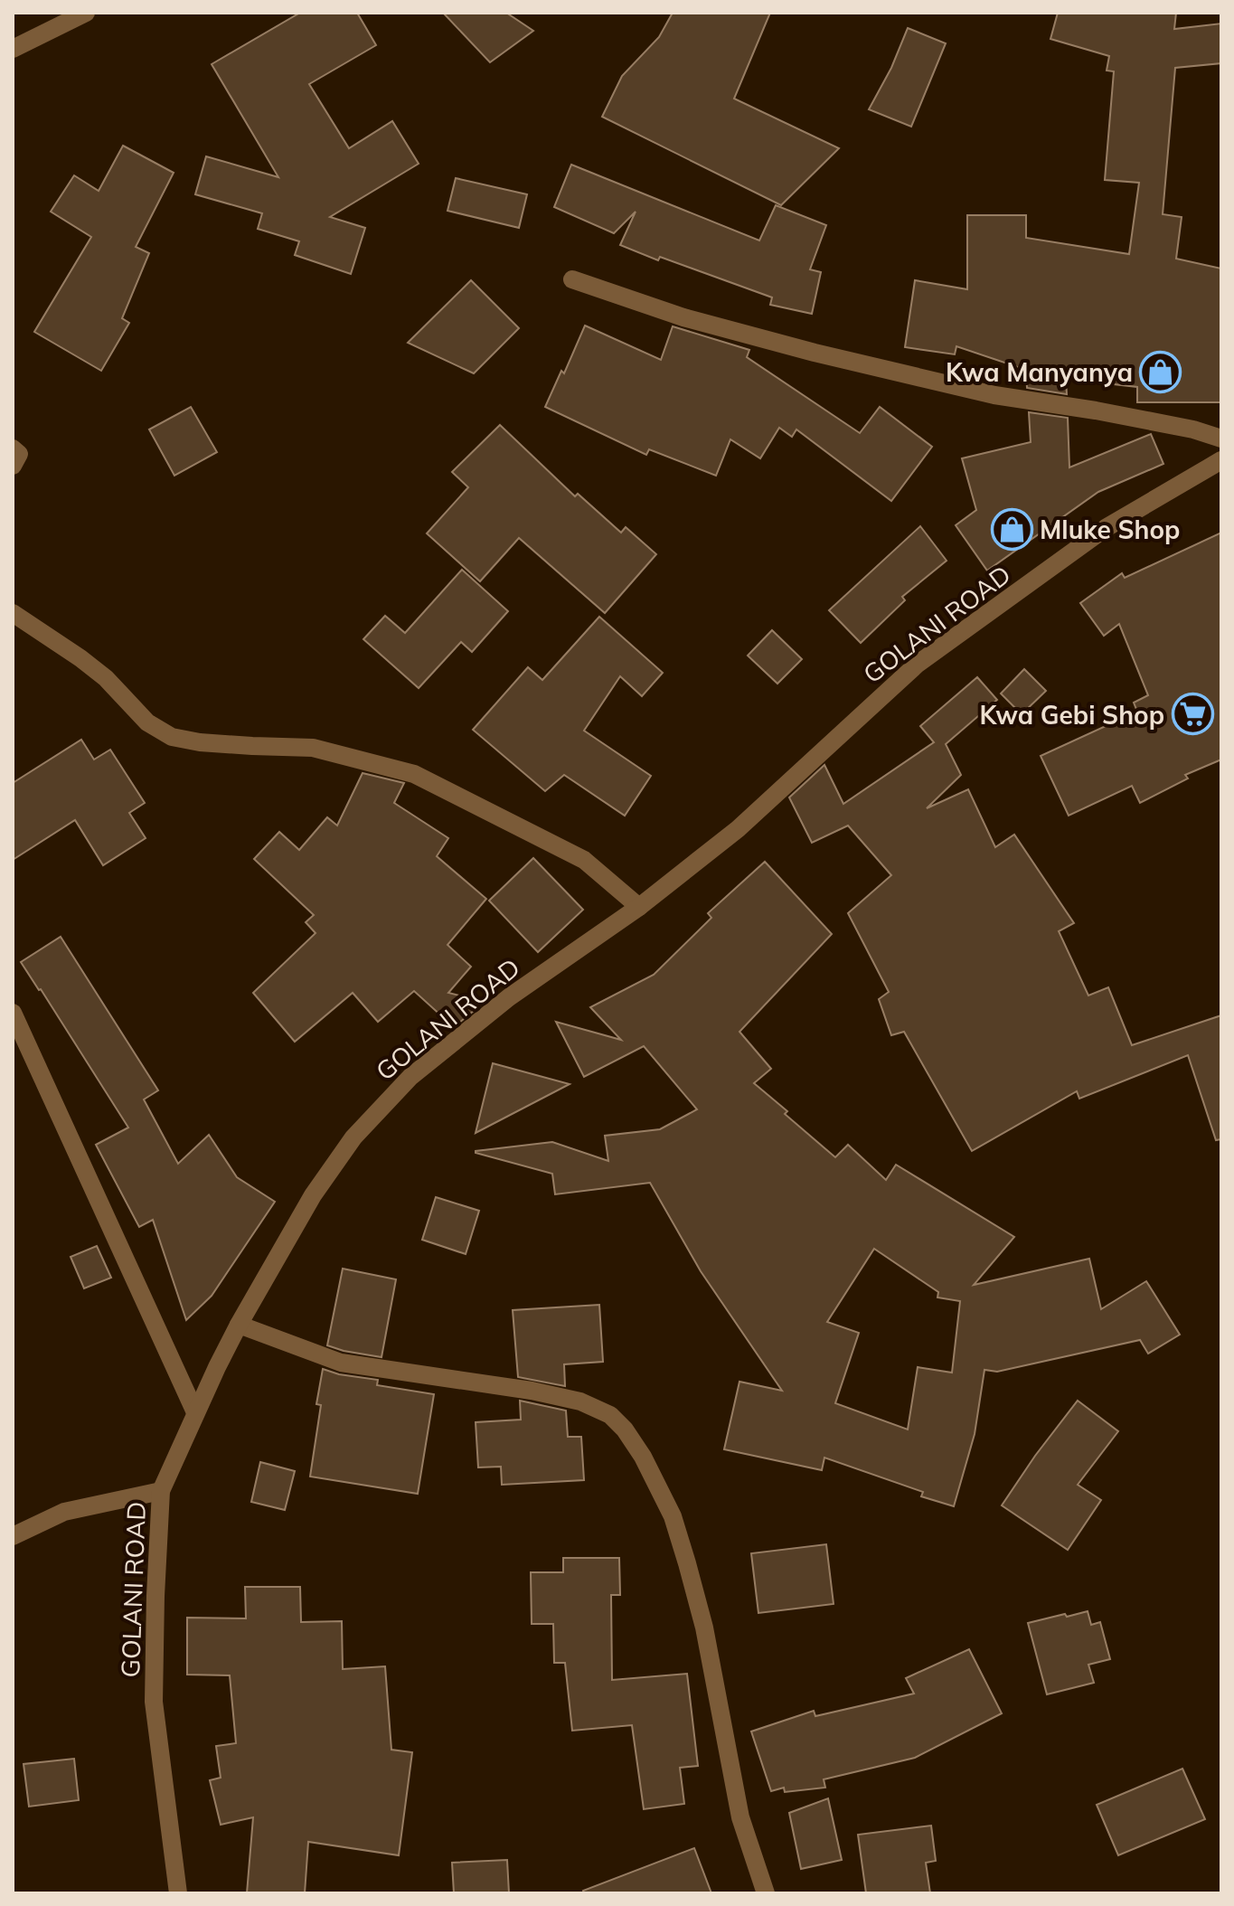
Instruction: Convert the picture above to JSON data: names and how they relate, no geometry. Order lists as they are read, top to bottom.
{
  "streets": {
    "street": ["GOLANI ROAD"]
  },
  "places": {
    "shop": ["Kwa Manyanya", "Mluke Shop"],
    "supermarket": ["Kwa Gebi Shop"]
  }
}
